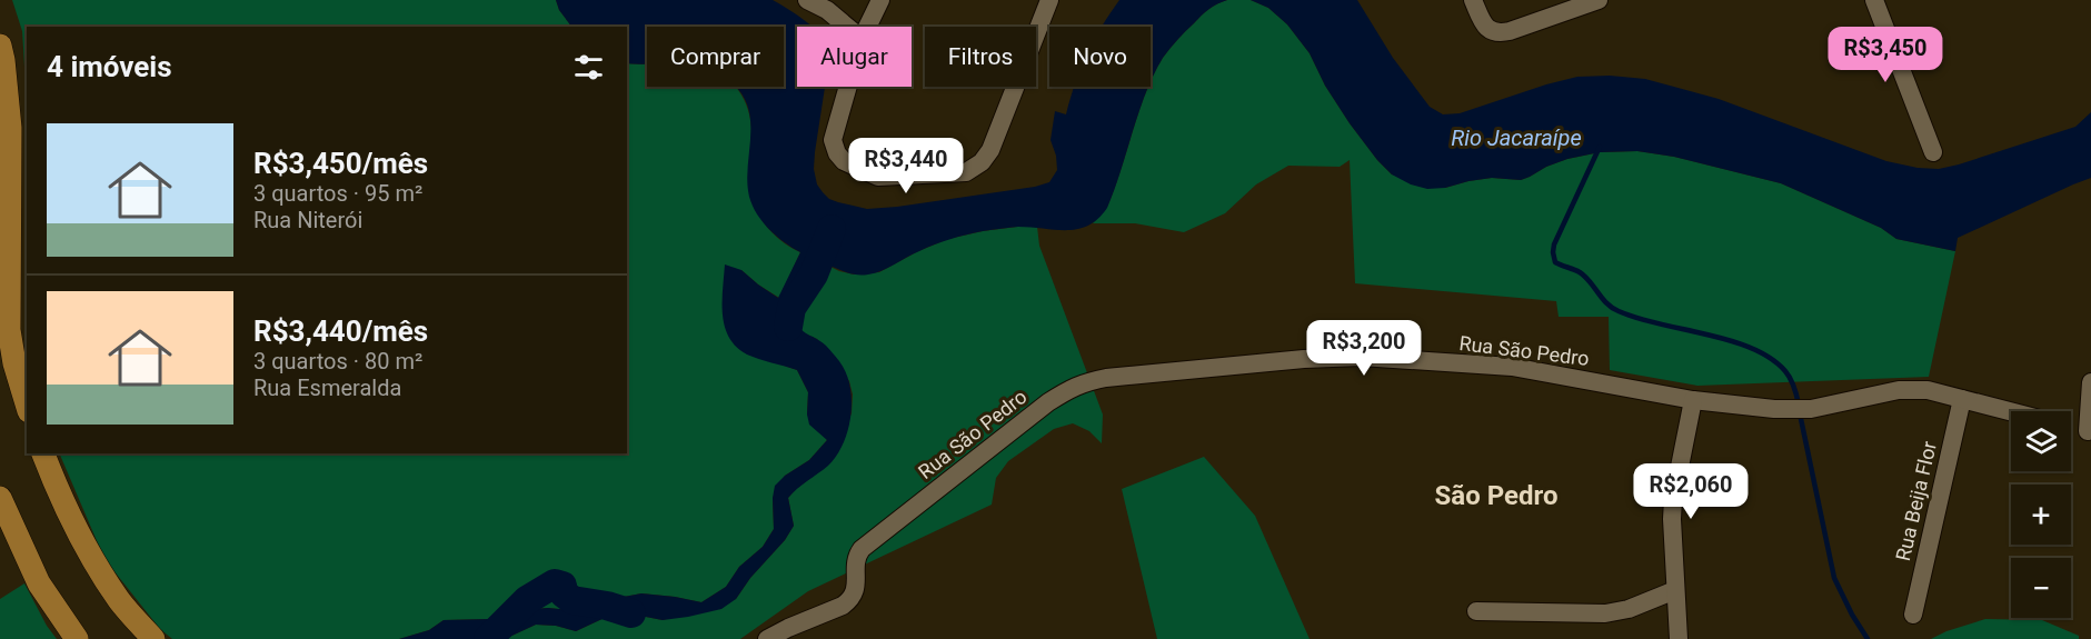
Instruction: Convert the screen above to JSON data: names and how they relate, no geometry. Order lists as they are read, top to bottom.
{
  "streets": {
    "street": ["Rua São Pedro", "Rua Beija Flor"]
  },
  "crossings": [
    ["Rua São Pedro", "Rua Beija Flor"]
  ],
  "districts": ["São Pedro"],
  "water": ["Rio Jacaraípe"],
  "page": {
    "price": [
      "R$3,450",
      "R$3,440",
      "R$3,200",
      "R$2,060"
    ],
    "chip": [
      "Comprar",
      "Alugar",
      "Filtros",
      "Novo"
    ],
    "heading": "4 imóveis",
    "list": [
      {
        "name": "R$3,450/mês",
        "note": "3 quartos · 95 m² · Rua Niterói"
      },
      {
        "name": "R$3,440/mês",
        "note": "3 quartos · 80 m² · Rua Esmeralda"
      }
    ],
    "map_buttons": ["+", "−"]
  }
}
